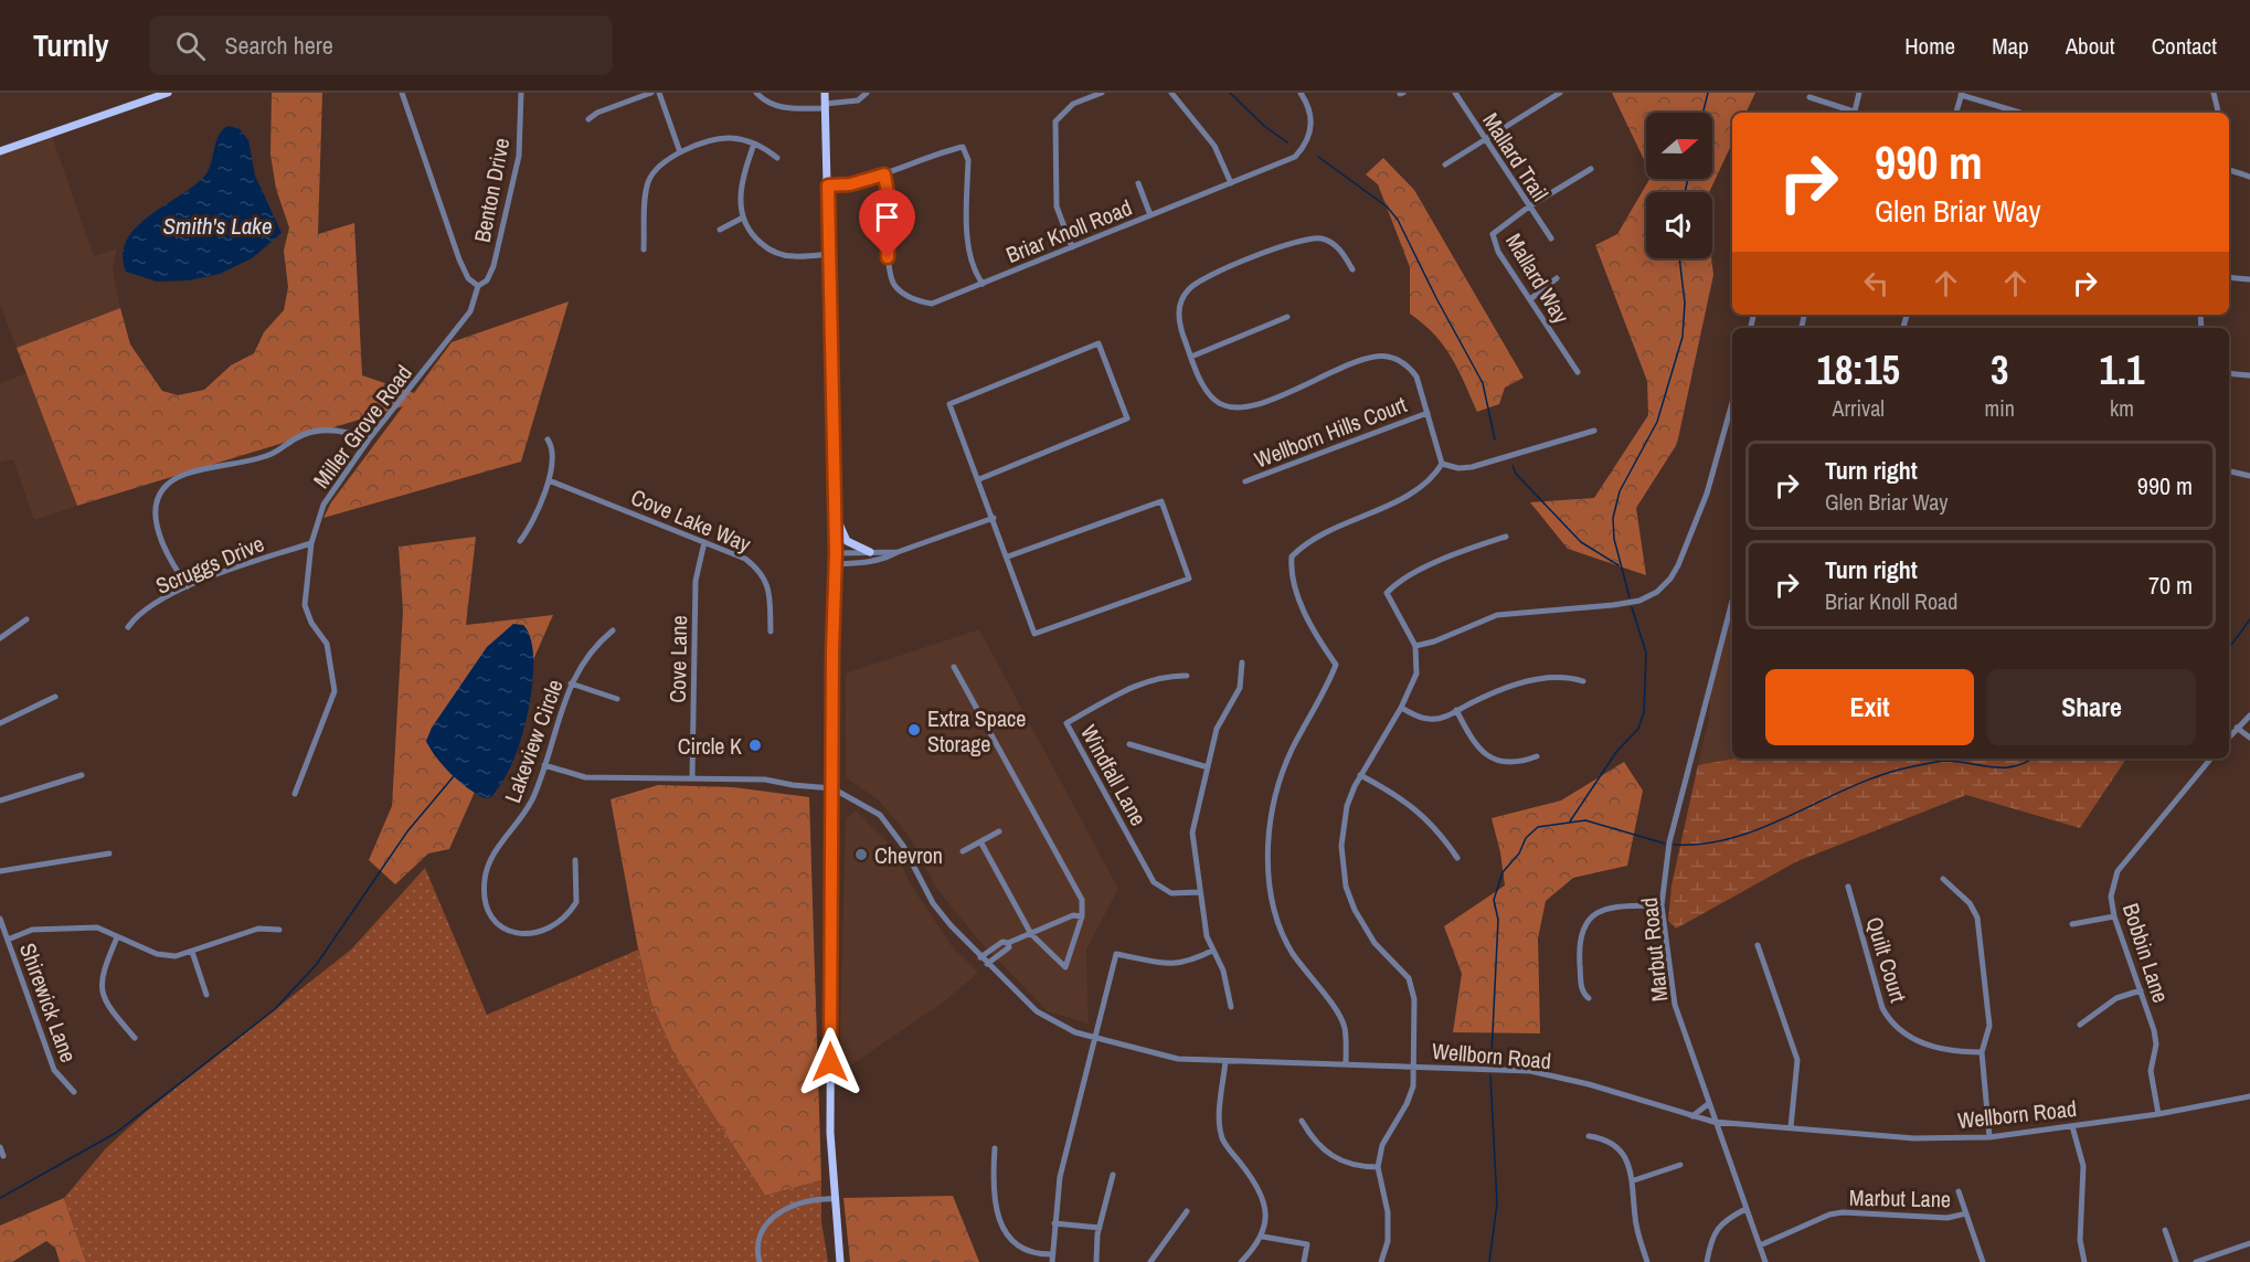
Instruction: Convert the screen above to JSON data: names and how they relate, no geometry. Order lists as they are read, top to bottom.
{
  "streets": {
    "street": [
      "Mallard Trail",
      "Benton Drive",
      "Briar Knoll Road",
      "Mallard Way",
      "Miller Grove Road",
      "Wellborn Hills Court",
      "Cove Lake Way",
      "Scruggs Drive",
      "Cove Lane",
      "Lakeview Circle",
      "Windfall Lane",
      "Marbut Road",
      "Bobbin Lane",
      "Quilt Court",
      "Shirewick Lane",
      "Wellborn Road",
      "Marbut Lane"
    ]
  },
  "crossings": [
    ["Mallard Trail", "Mallard Way"],
    ["Benton Drive", "Miller Grove Road"],
    ["Miller Grove Road", "Scruggs Drive"],
    ["Cove Lake Way", "Cove Lane"],
    ["Marbut Road", "Wellborn Road"],
    ["Marbut Road", "Marbut Lane"],
    ["Bobbin Lane", "Wellborn Road"]
  ],
  "water": ["Smith's Lake"],
  "places": ["Extra Space Storage", "Circle K", "Chevron"],
  "north": "right",
  "page": {
    "header": "Turnly",
    "search": "Search here",
    "nav": [
      "Home",
      "Map",
      "About",
      "Contact"
    ],
    "turn": ["990 m", "Glen Briar Way"],
    "eta": [
      "18:15",
      "Arrival",
      "3",
      "min",
      "1.1",
      "km"
    ],
    "list": [
      {
        "name": "Turn right",
        "note": "Glen Briar Way",
        "value": "990 m"
      },
      {
        "name": "Turn right",
        "note": "Briar Knoll Road",
        "value": "70 m"
      }
    ],
    "buttons": ["Exit", "Share"]
  }
}
